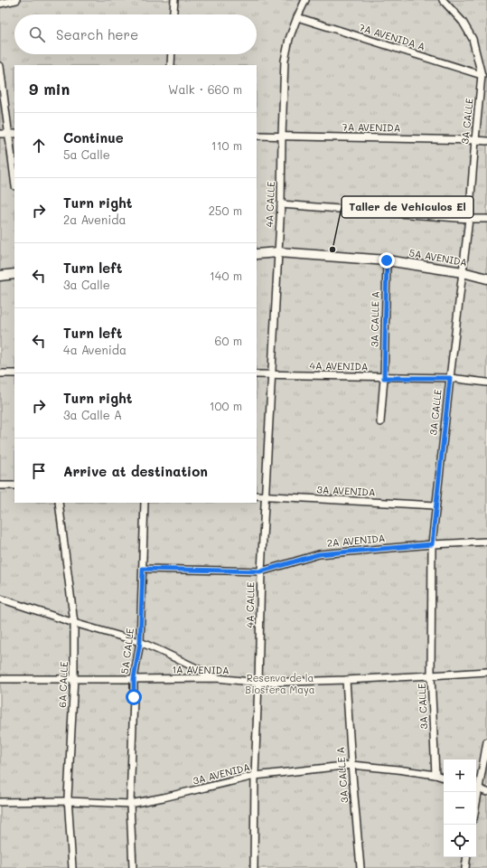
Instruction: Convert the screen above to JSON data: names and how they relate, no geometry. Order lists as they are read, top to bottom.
{
  "streets": {
    "street": [
      "7A AVENIDA A",
      "3A CALLE",
      "7A AVENIDA",
      "4A CALLE",
      "5A AVENIDA",
      "3A CALLE A",
      "4A AVENIDA",
      "3A AVENIDA",
      "2A AVENIDA",
      "5A CALLE",
      "1A AVENIDA",
      "6A CALLE"
    ]
  },
  "crossings": [
    ["7A AVENIDA A", "3A CALLE"],
    ["7A AVENIDA A", "4A CALLE"],
    ["3A CALLE", "7A AVENIDA"],
    ["3A CALLE", "5A AVENIDA"],
    ["3A CALLE", "4A AVENIDA"],
    ["3A CALLE", "3A AVENIDA"],
    ["3A CALLE", "2A AVENIDA"],
    ["3A CALLE", "1A AVENIDA"],
    ["7A AVENIDA", "4A CALLE"],
    ["4A CALLE", "5A AVENIDA"],
    ["4A CALLE", "4A AVENIDA"],
    ["4A CALLE", "3A AVENIDA"],
    ["4A CALLE", "2A AVENIDA"],
    ["4A CALLE", "1A AVENIDA"],
    ["5A AVENIDA", "3A CALLE A"],
    ["3A CALLE A", "4A AVENIDA"],
    ["3A CALLE A", "3A AVENIDA"],
    ["3A CALLE A", "1A AVENIDA"],
    ["3A AVENIDA", "5A CALLE"],
    ["3A AVENIDA", "6A CALLE"],
    ["2A AVENIDA", "5A CALLE"],
    ["5A CALLE", "1A AVENIDA"],
    ["1A AVENIDA", "6A CALLE"]
  ],
  "parks": ["Reserva de la Biosfera Maya"],
  "places": ["Taller de Vehiculos El"],
  "page": {
    "search": "Search here",
    "heading": ["9 min", "Walk · 660 m"],
    "list": [
      ["Continue", "5a Calle", "110 m"],
      ["Turn right", "2a Avenida", "250 m"],
      ["Turn left", "3a Calle", "140 m"],
      ["Turn left", "4a Avenida", "60 m"],
      ["Turn right", "3a Calle A", "100 m"],
      "Arrive at destination"
    ],
    "map_buttons": ["+", "−"]
  }
}
